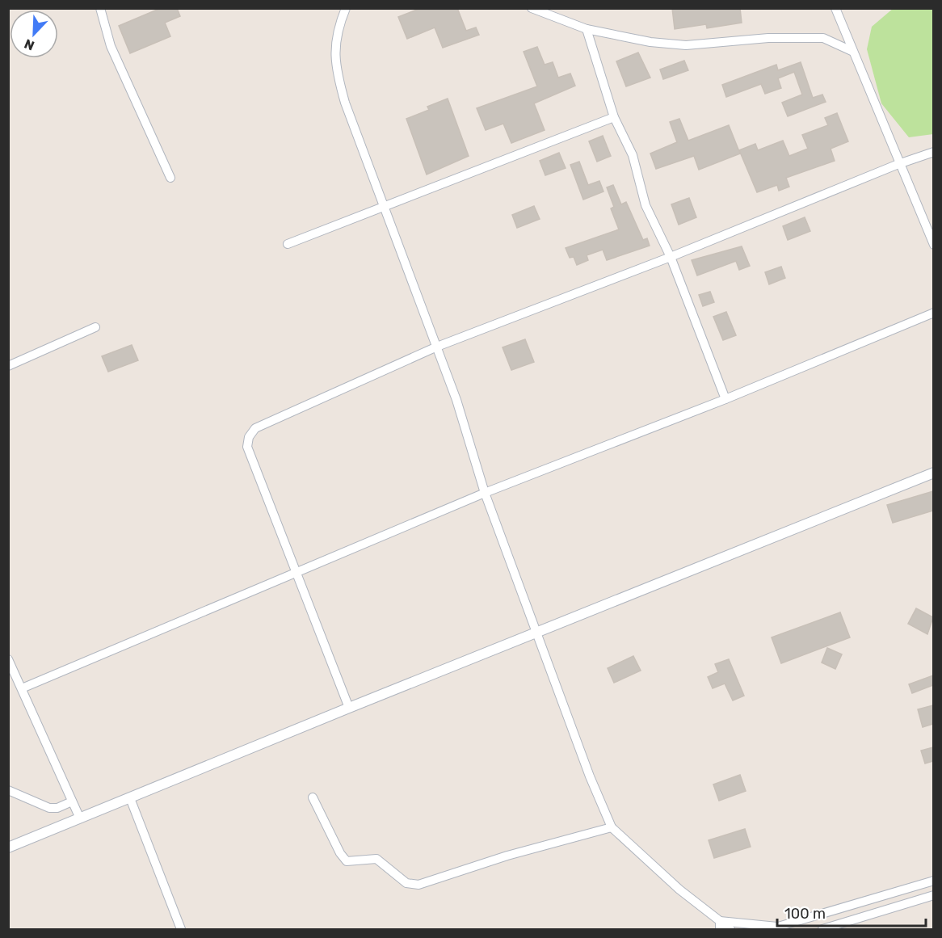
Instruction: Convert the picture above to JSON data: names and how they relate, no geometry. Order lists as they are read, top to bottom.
{
  "scale_bar": "100 m",
  "north": "bottom left"
}
